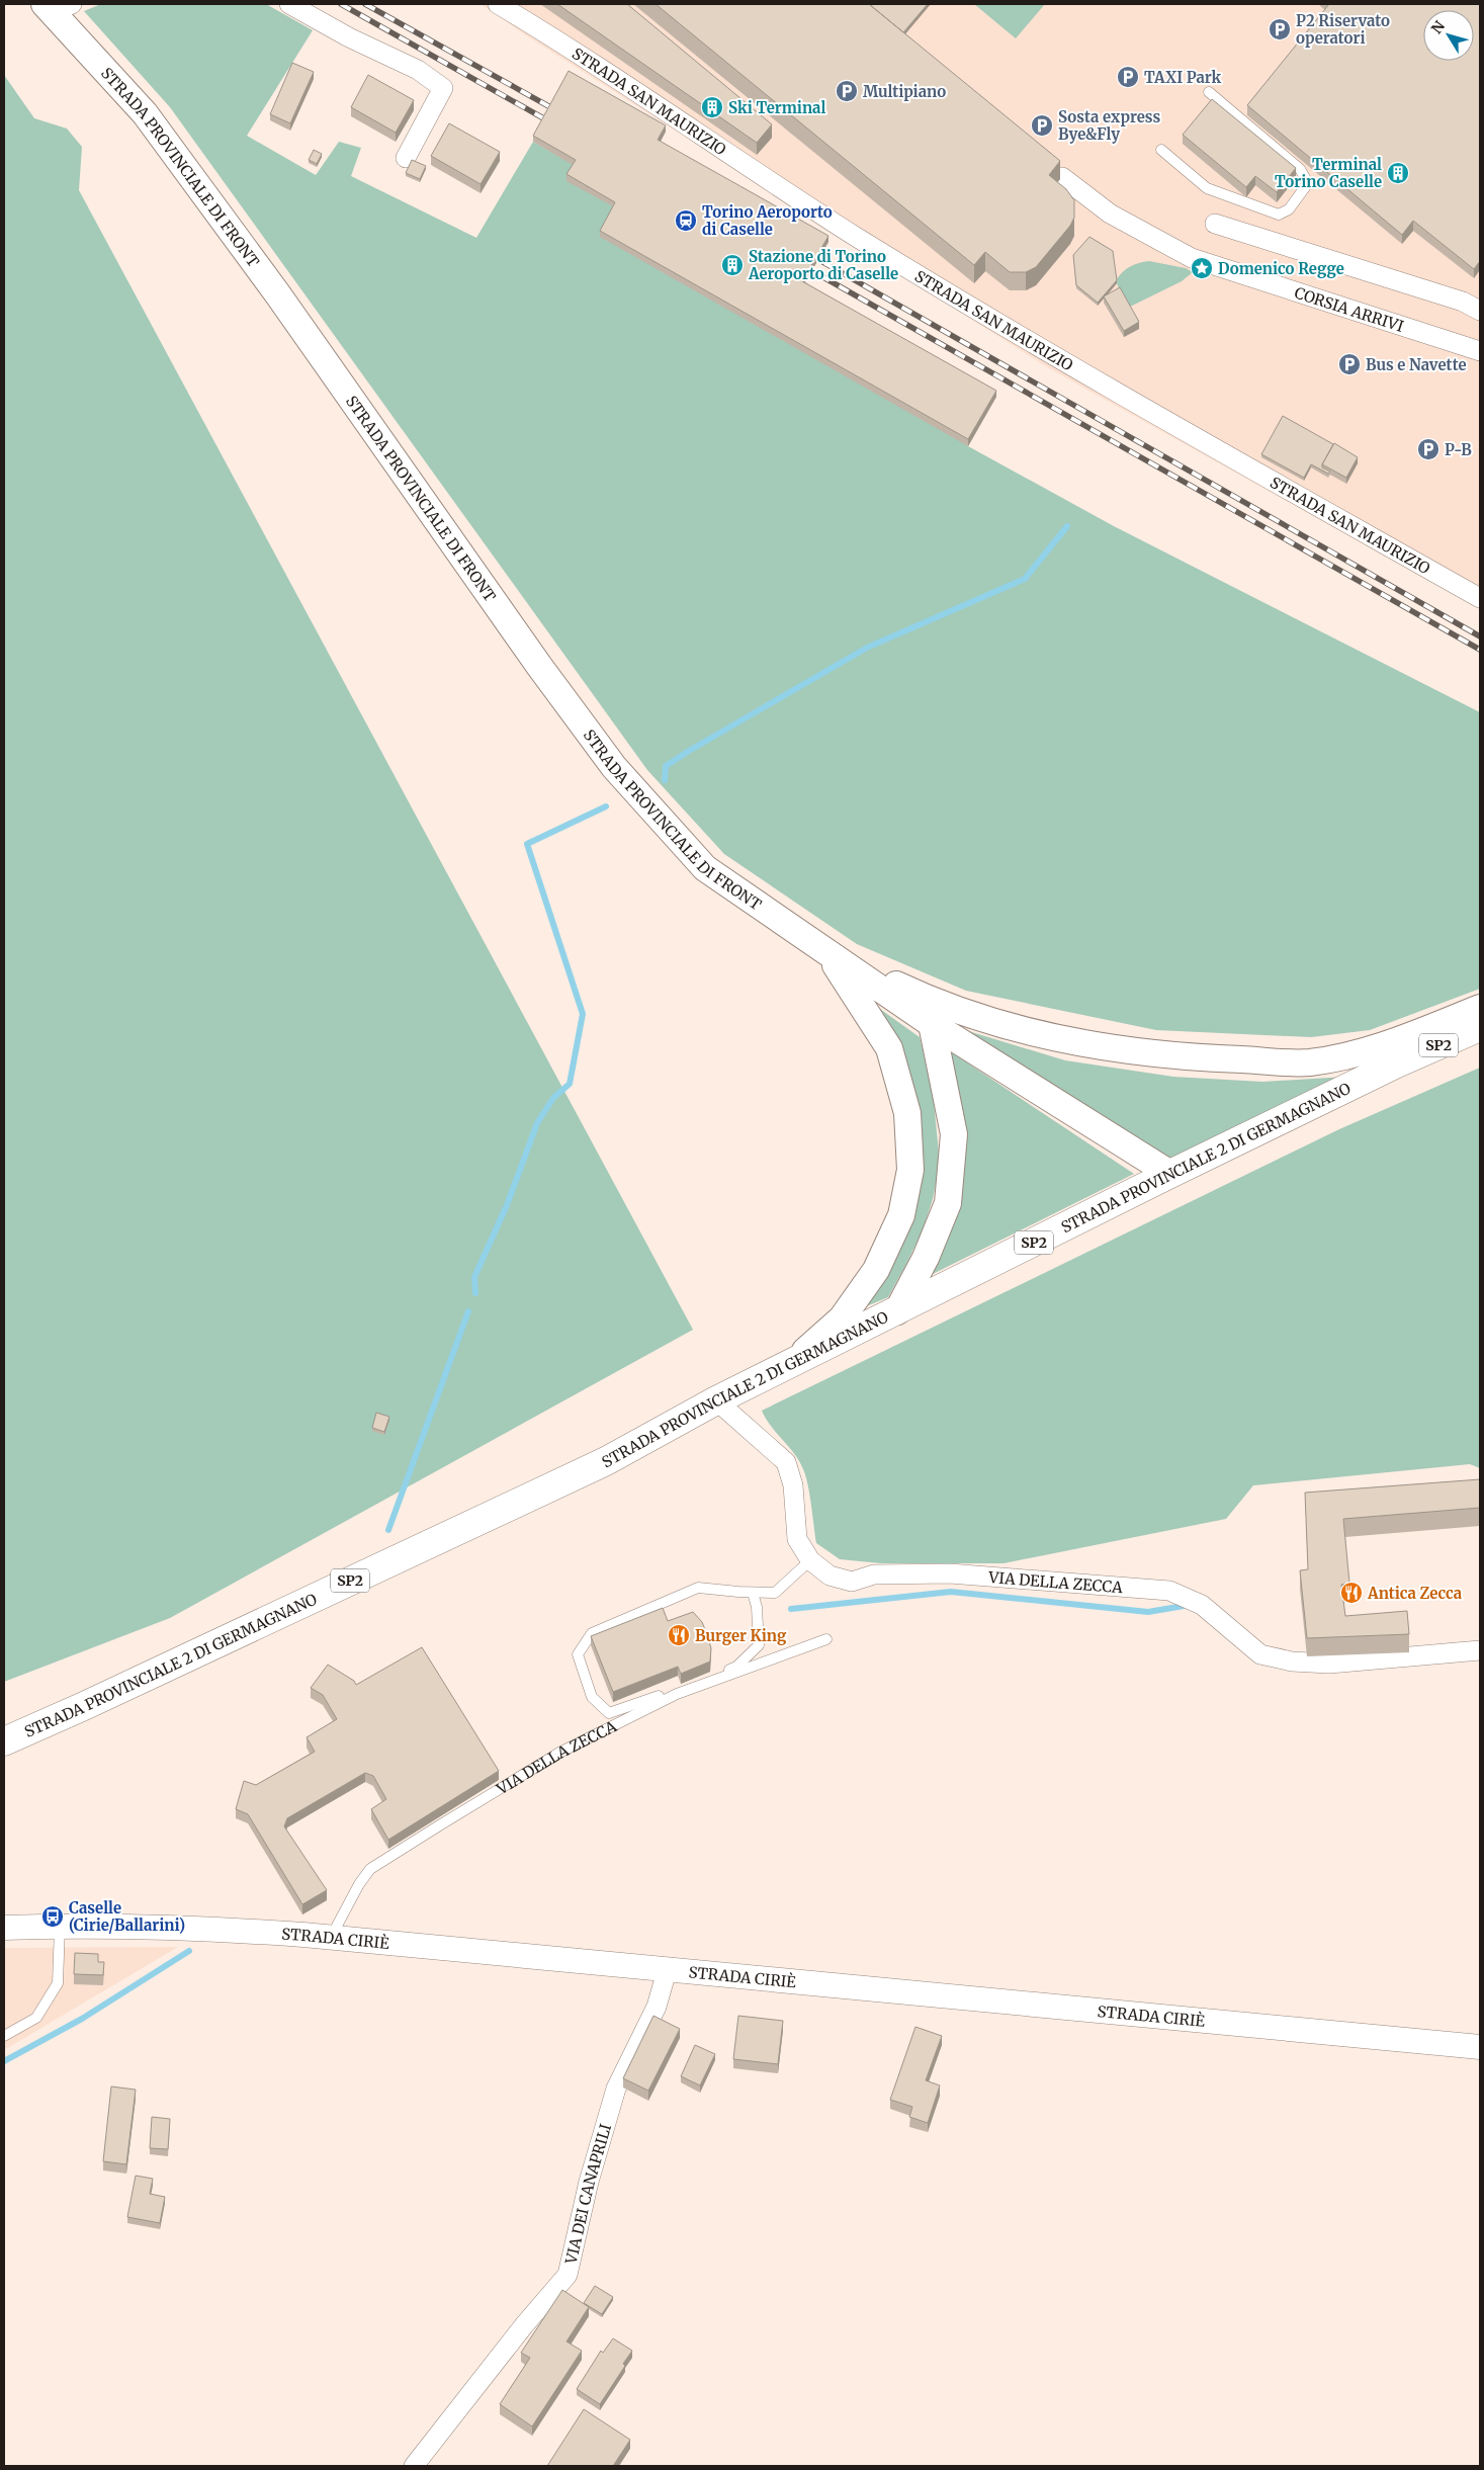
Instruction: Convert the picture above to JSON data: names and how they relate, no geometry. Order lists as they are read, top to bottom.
{
  "streets": {
    "main road": ["STRADA PROVINCIALE DI FRONT", "SP2", "STRADA PROVINCIALE 2 DI GERMAGNANO"],
    "street": [
      "STRADA SAN MAURIZIO",
      "CORSIA ARRIVI",
      "VIA DELLA ZECCA",
      "STRADA CIRIÈ",
      "VIA DEI CANAPRILI"
    ]
  },
  "crossings": [
    ["STRADA PROVINCIALE 2 DI GERMAGNANO", "VIA DELLA ZECCA"],
    ["VIA DELLA ZECCA", "STRADA CIRIÈ"],
    ["STRADA CIRIÈ", "VIA DEI CANAPRILI"]
  ],
  "places": {
    "parking": [
      "P2 Riservato operatori",
      "TAXI Park",
      "Multipiano",
      "Sosta express Bye&Fly",
      "Bus e Navette",
      "P-B"
    ],
    "building": ["Ski Terminal", "Terminal Torino Caselle", "Stazione di Torino Aeroporto di Caselle"],
    "station": ["Torino Aeroporto di Caselle"],
    "place": ["Domenico Regge"],
    "restaurant": ["Antica Zecca", "Burger King"],
    "bus stop": ["Caselle (Cirie/Ballarini)"]
  },
  "north": "top left"
}
